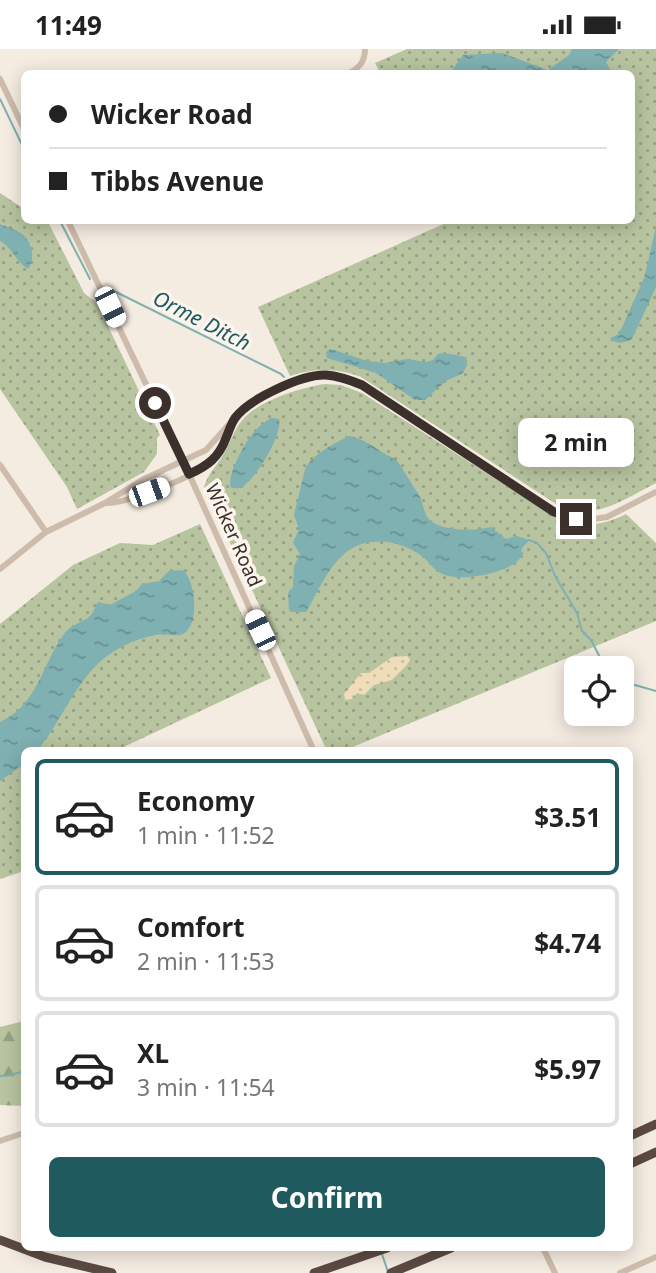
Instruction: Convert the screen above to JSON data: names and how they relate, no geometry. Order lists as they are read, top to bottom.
{
  "streets": {
    "street": ["Wicker Road"]
  },
  "water": ["Orme Ditch"],
  "page": {
    "status": "11:49",
    "banner": ["Wicker Road", "Tibbs Avenue"],
    "bubble": "2 min",
    "list": [
      {
        "name": "Economy",
        "note": "1 min · 11:52",
        "value": "$3.51"
      },
      {
        "name": "Comfort",
        "note": "2 min · 11:53",
        "value": "$4.74"
      },
      {
        "name": "XL",
        "note": "3 min · 11:54",
        "value": "$5.97"
      }
    ],
    "buttons": "Confirm"
  }
}
